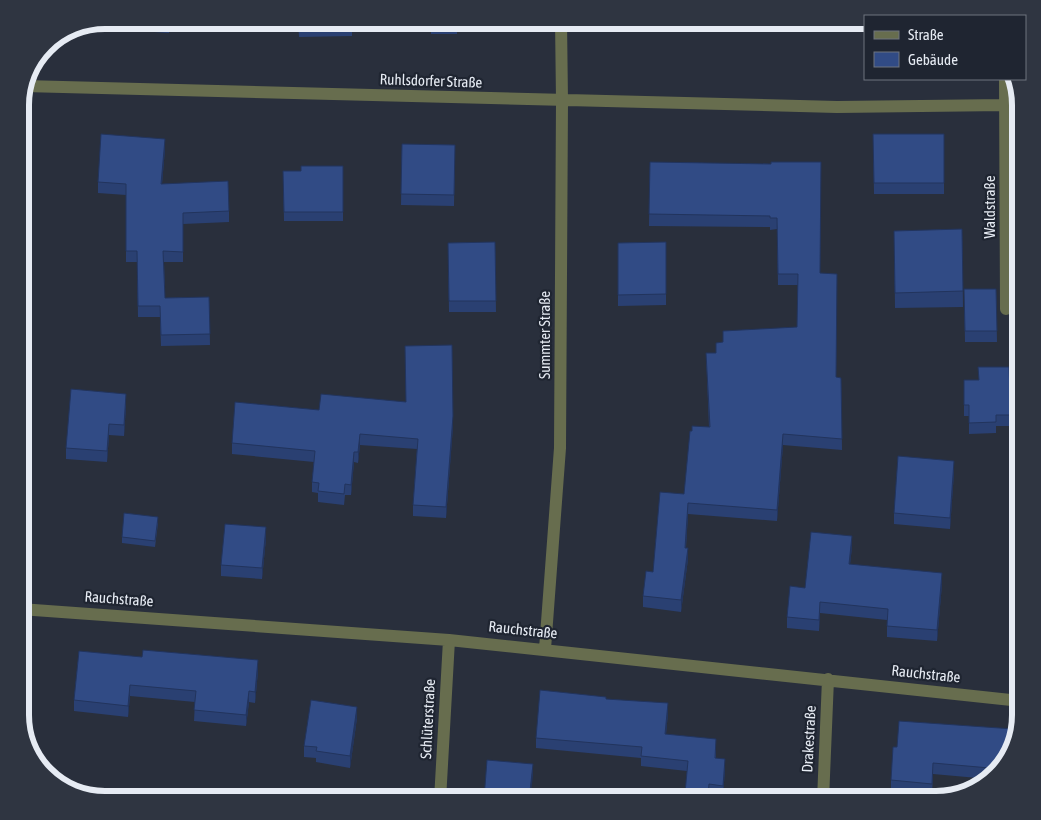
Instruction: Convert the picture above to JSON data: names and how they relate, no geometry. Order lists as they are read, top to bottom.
{
  "streets": {
    "street": [
      "Ruhlsdorfer Straße",
      "Waldstraße",
      "Summter Straße",
      "Rauchstraße",
      "Schlüterstraße",
      "Drakestraße"
    ]
  },
  "crossings": [
    ["Ruhlsdorfer Straße", "Waldstraße"],
    ["Ruhlsdorfer Straße", "Summter Straße"],
    ["Summter Straße", "Rauchstraße"],
    ["Rauchstraße", "Schlüterstraße"],
    ["Rauchstraße", "Drakestraße"]
  ],
  "legend": ["Straße", "Gebäude"]
}
